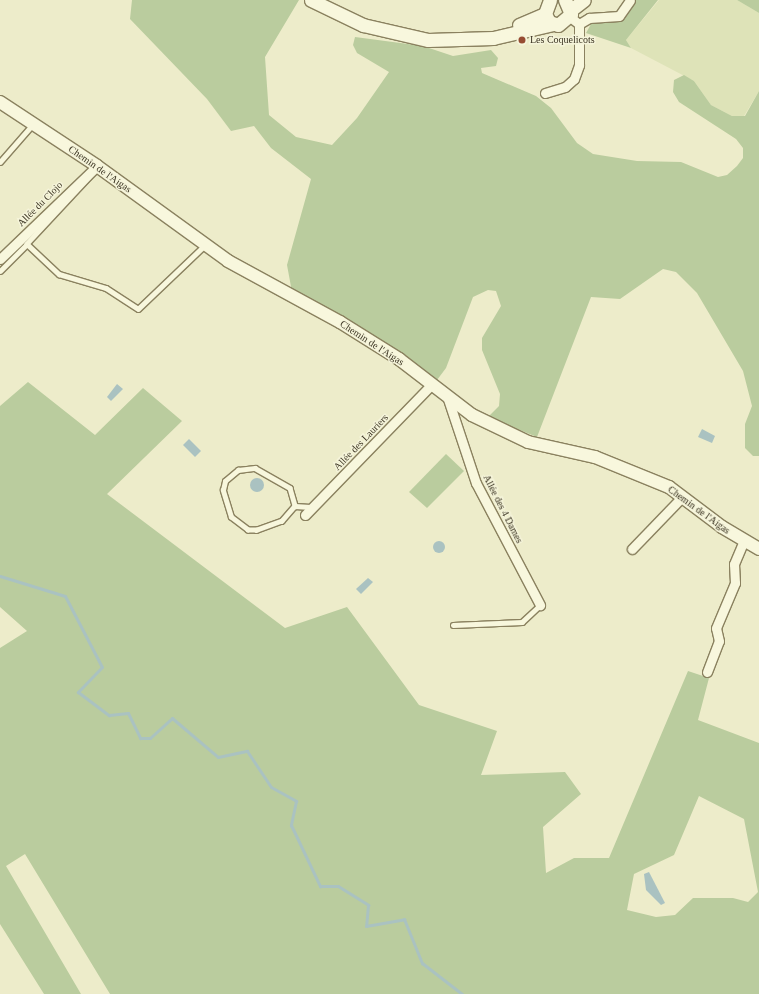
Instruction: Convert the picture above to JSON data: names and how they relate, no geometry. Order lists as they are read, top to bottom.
{
  "streets": {
    "street": [
      "Chemin de l'Aigas",
      "Allée du Clojo",
      "Allée des Lauriers",
      "Allée des 4 Dames"
    ]
  },
  "crossings": [
    ["Chemin de l'Aigas", "Allée du Clojo"],
    ["Chemin de l'Aigas", "Allée des Lauriers"],
    ["Chemin de l'Aigas", "Allée des 4 Dames"]
  ],
  "places": ["Les Coquelicots"]
}
